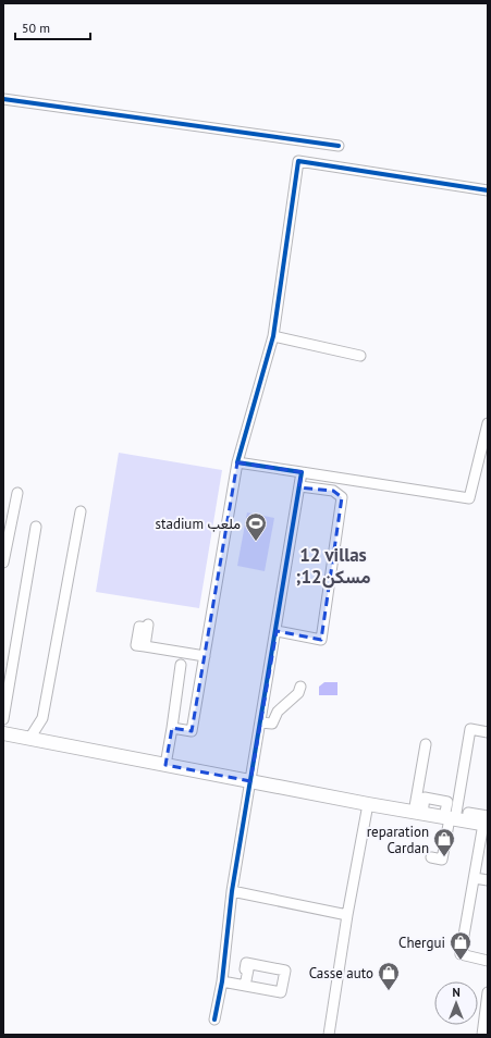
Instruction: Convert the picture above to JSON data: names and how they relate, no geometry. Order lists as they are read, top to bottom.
{
  "districts": ["12 villas ;12مسكن"],
  "places": {
    "sports": ["stadium ملعب"],
    "shop": ["reparation Cardan", "Chergui", "Casse auto"]
  },
  "scale_bar": "50 m",
  "north": "top"
}
